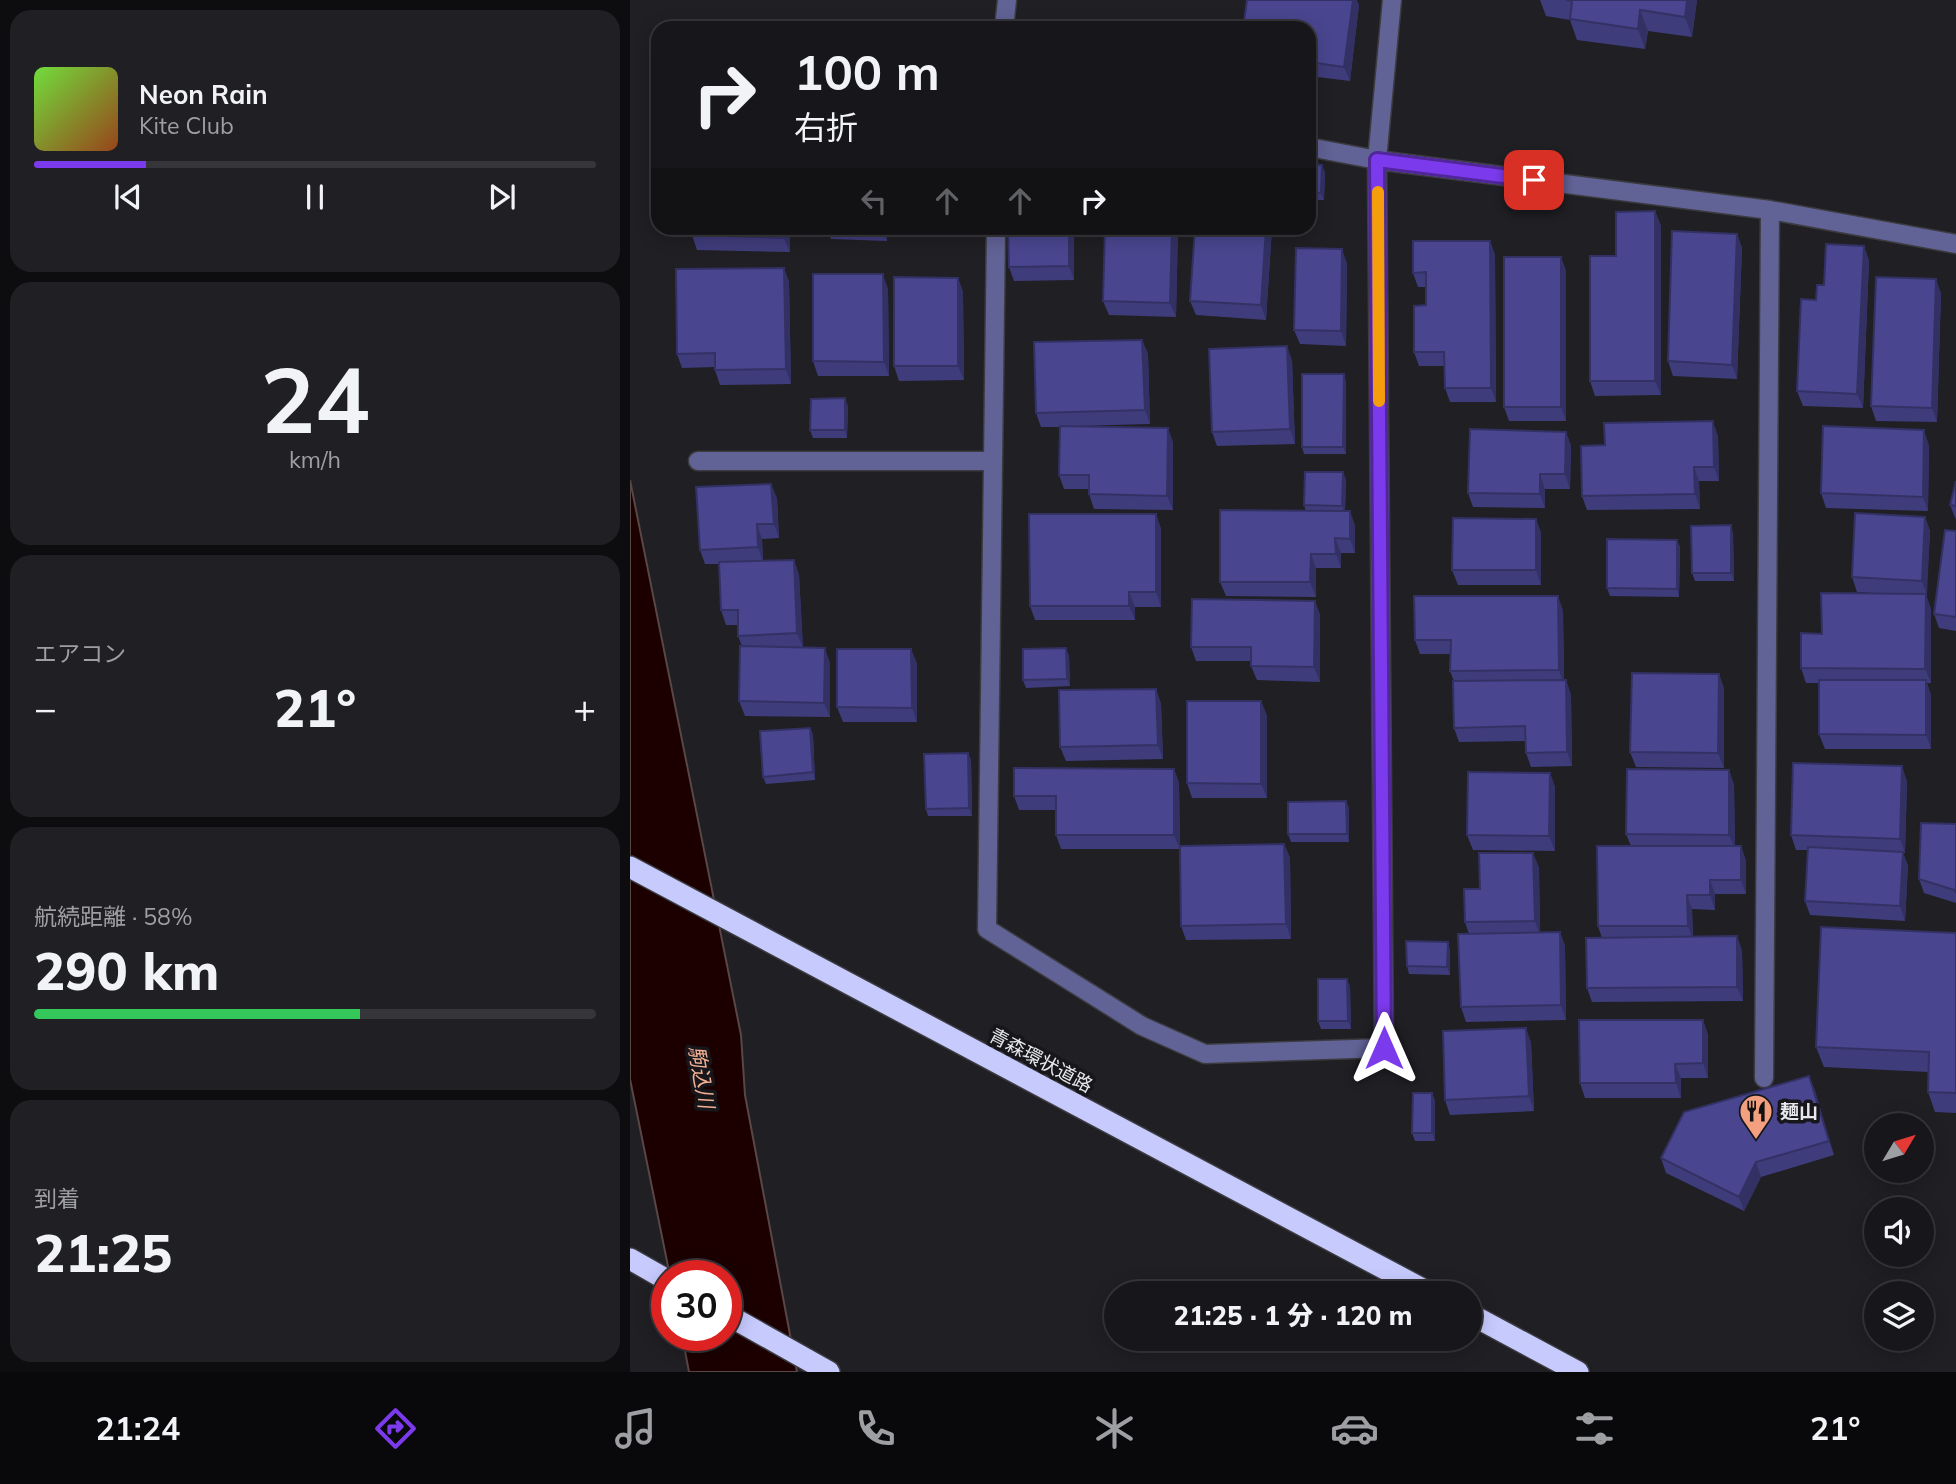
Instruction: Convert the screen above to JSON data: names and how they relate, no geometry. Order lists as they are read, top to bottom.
{
  "streets": {
    "highway": ["青森環状道路"]
  },
  "water": ["駒込川"],
  "places": {
    "restaurant": ["麺山"]
  },
  "north": "top right",
  "page": {
    "turn": ["100 m", "右折"],
    "song": ["Neon Rain", "Kite Club"],
    "tile": [
      ["24", "km/h"],
      "エアコン",
      ["航続距離 · 58%", "290 km"],
      ["到着", "21:25"]
    ],
    "heat": ["−", "21°", "+"],
    "limit": "30",
    "trip": "21:25 · 1 分 · 120 m",
    "tabs": ["21:24", "21°"]
  }
}
